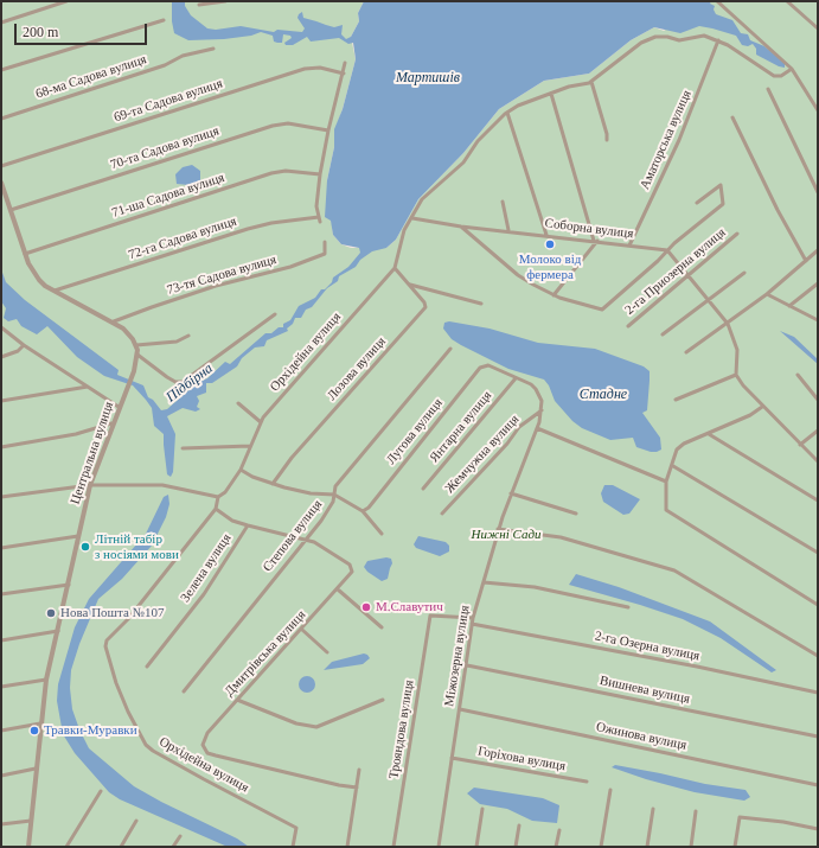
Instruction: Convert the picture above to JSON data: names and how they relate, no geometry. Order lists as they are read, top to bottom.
{
  "streets": {
    "street": [
      "68-ма Садова вулиця",
      "69-та Садова вулиця",
      "Аматорська вулиця",
      "70-та Садова вулиця",
      "71-ша Садова вулиця",
      "Соборна вулиця",
      "72-га Садова вулиця",
      "2-га Приозерна вулиця",
      "73-тя Садова вулиця",
      "Орхідейна вулиця",
      "Лозова вулиця",
      "Янтарна вулиця",
      "Лугова вулиця",
      "Центральна вулиця",
      "Жемчужна вулиця",
      "Степова вулиця",
      "Зелена вулиця",
      "2-га Озерна вулиця",
      "Дмитрівська вулиця",
      "Міжозерна вулиця",
      "Вишнева вулиця",
      "Трояндова вулиця",
      "Ожинова вулиця",
      "Горіхова вулиця"
    ]
  },
  "crossings": [
    ["Аматорська вулиця", "Соборна вулиця"],
    ["Аматорська вулиця", "Орхідейна вулиця"],
    ["71-ша Садова вулиця", "72-га Садова вулиця"],
    ["Соборна вулиця", "Орхідейна вулиця"],
    ["Орхідейна вулиця", "Лозова вулиця"],
    ["Орхідейна вулиця", "Дмитрівська вулиця"],
    ["Янтарна вулиця", "Лугова вулиця"],
    ["Янтарна вулиця", "Міжозерна вулиця"],
    ["Лугова вулиця", "Міжозерна вулиця"],
    ["Жемчужна вулиця", "Міжозерна вулиця"],
    ["Степова вулиця", "Дмитрівська вулиця"],
    ["Зелена вулиця", "Дмитрівська вулиця"],
    ["2-га Озерна вулиця", "Міжозерна вулиця"],
    ["Міжозерна вулиця", "Вишнева вулиця"],
    ["Міжозерна вулиця", "Трояндова вулиця"],
    ["Міжозерна вулиця", "Ожинова вулиця"],
    ["Міжозерна вулиця", "Горіхова вулиця"]
  ],
  "water": ["Мартишів", "Підбірна", "Стадне"],
  "parks": ["Нижні Сади"],
  "places": [
    "Молоко від фермера",
    "Літній табір з носіями мови",
    "М.Славутич",
    "Нова Пошта №107",
    "Травки-Муравки"
  ],
  "scale_bar": "200 m"
}
